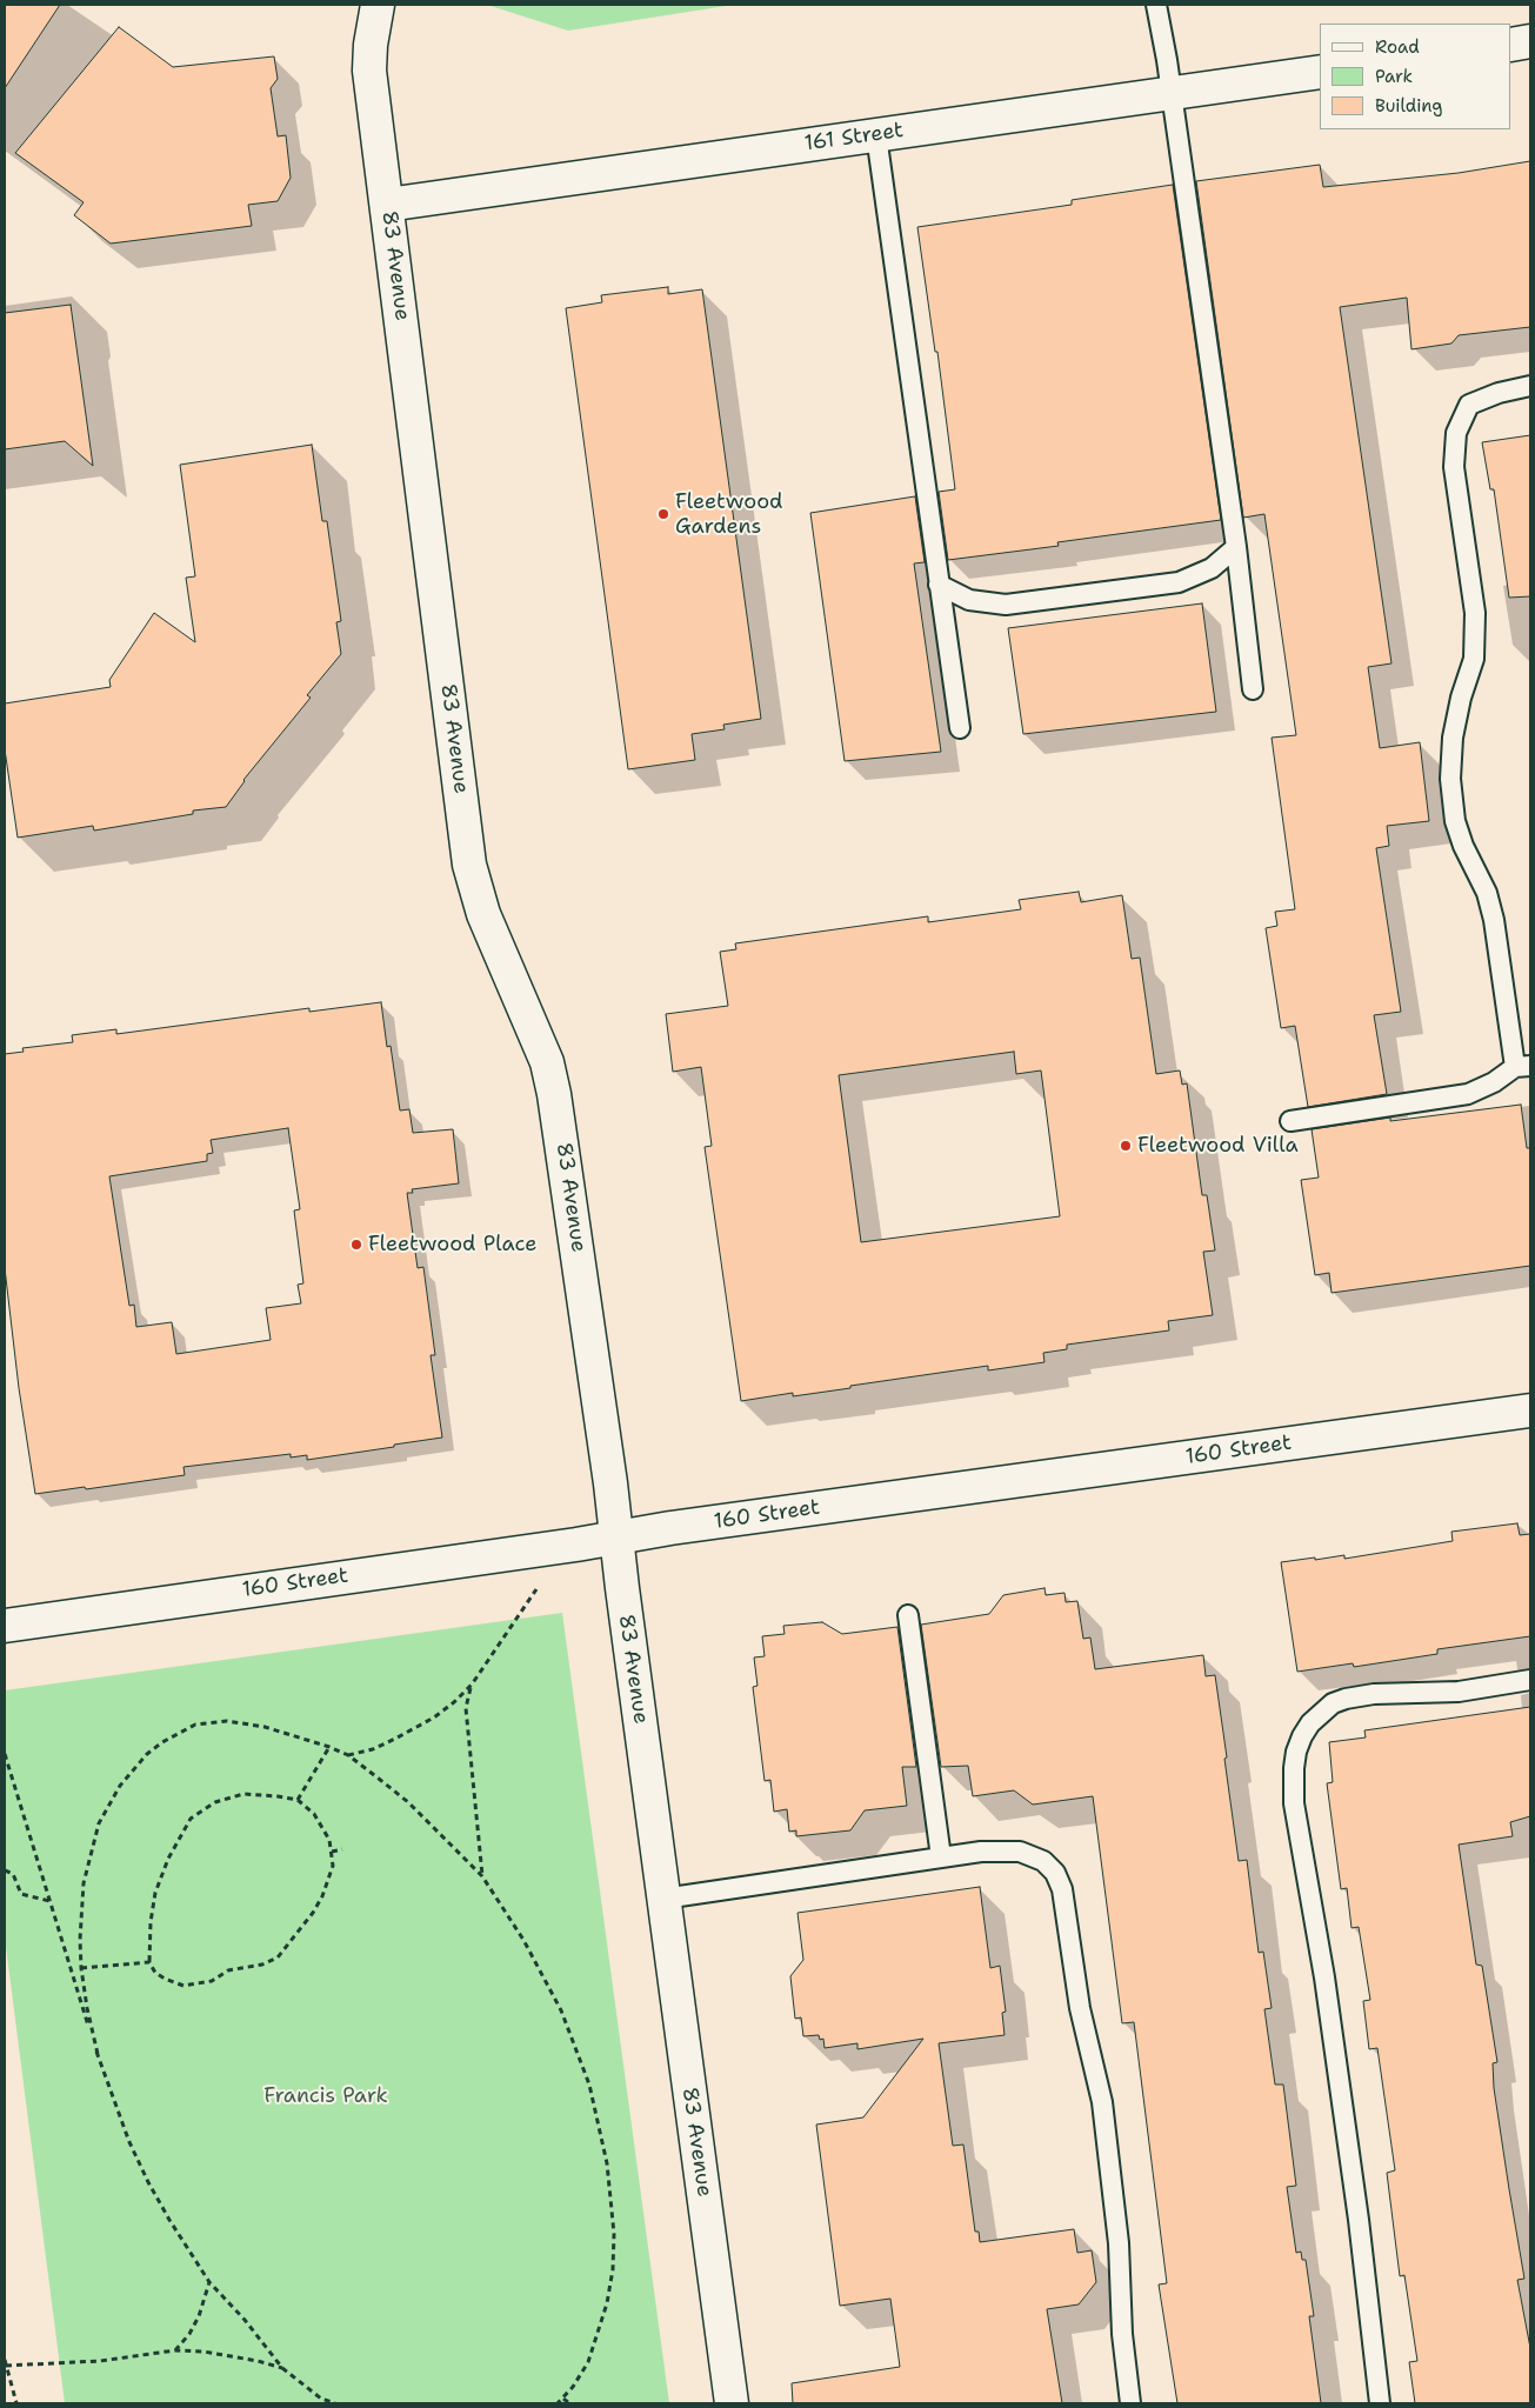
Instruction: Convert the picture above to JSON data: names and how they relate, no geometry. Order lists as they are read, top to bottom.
{
  "streets": {
    "street": ["161 Street", "83 Avenue", "160 Street"]
  },
  "crossings": [
    ["161 Street", "83 Avenue"],
    ["83 Avenue", "160 Street"]
  ],
  "parks": ["Francis Park"],
  "places": ["Fleetwood Gardens", "Fleetwood Villa", "Fleetwood Place"],
  "legend": ["Road", "Park", "Building"]
}
